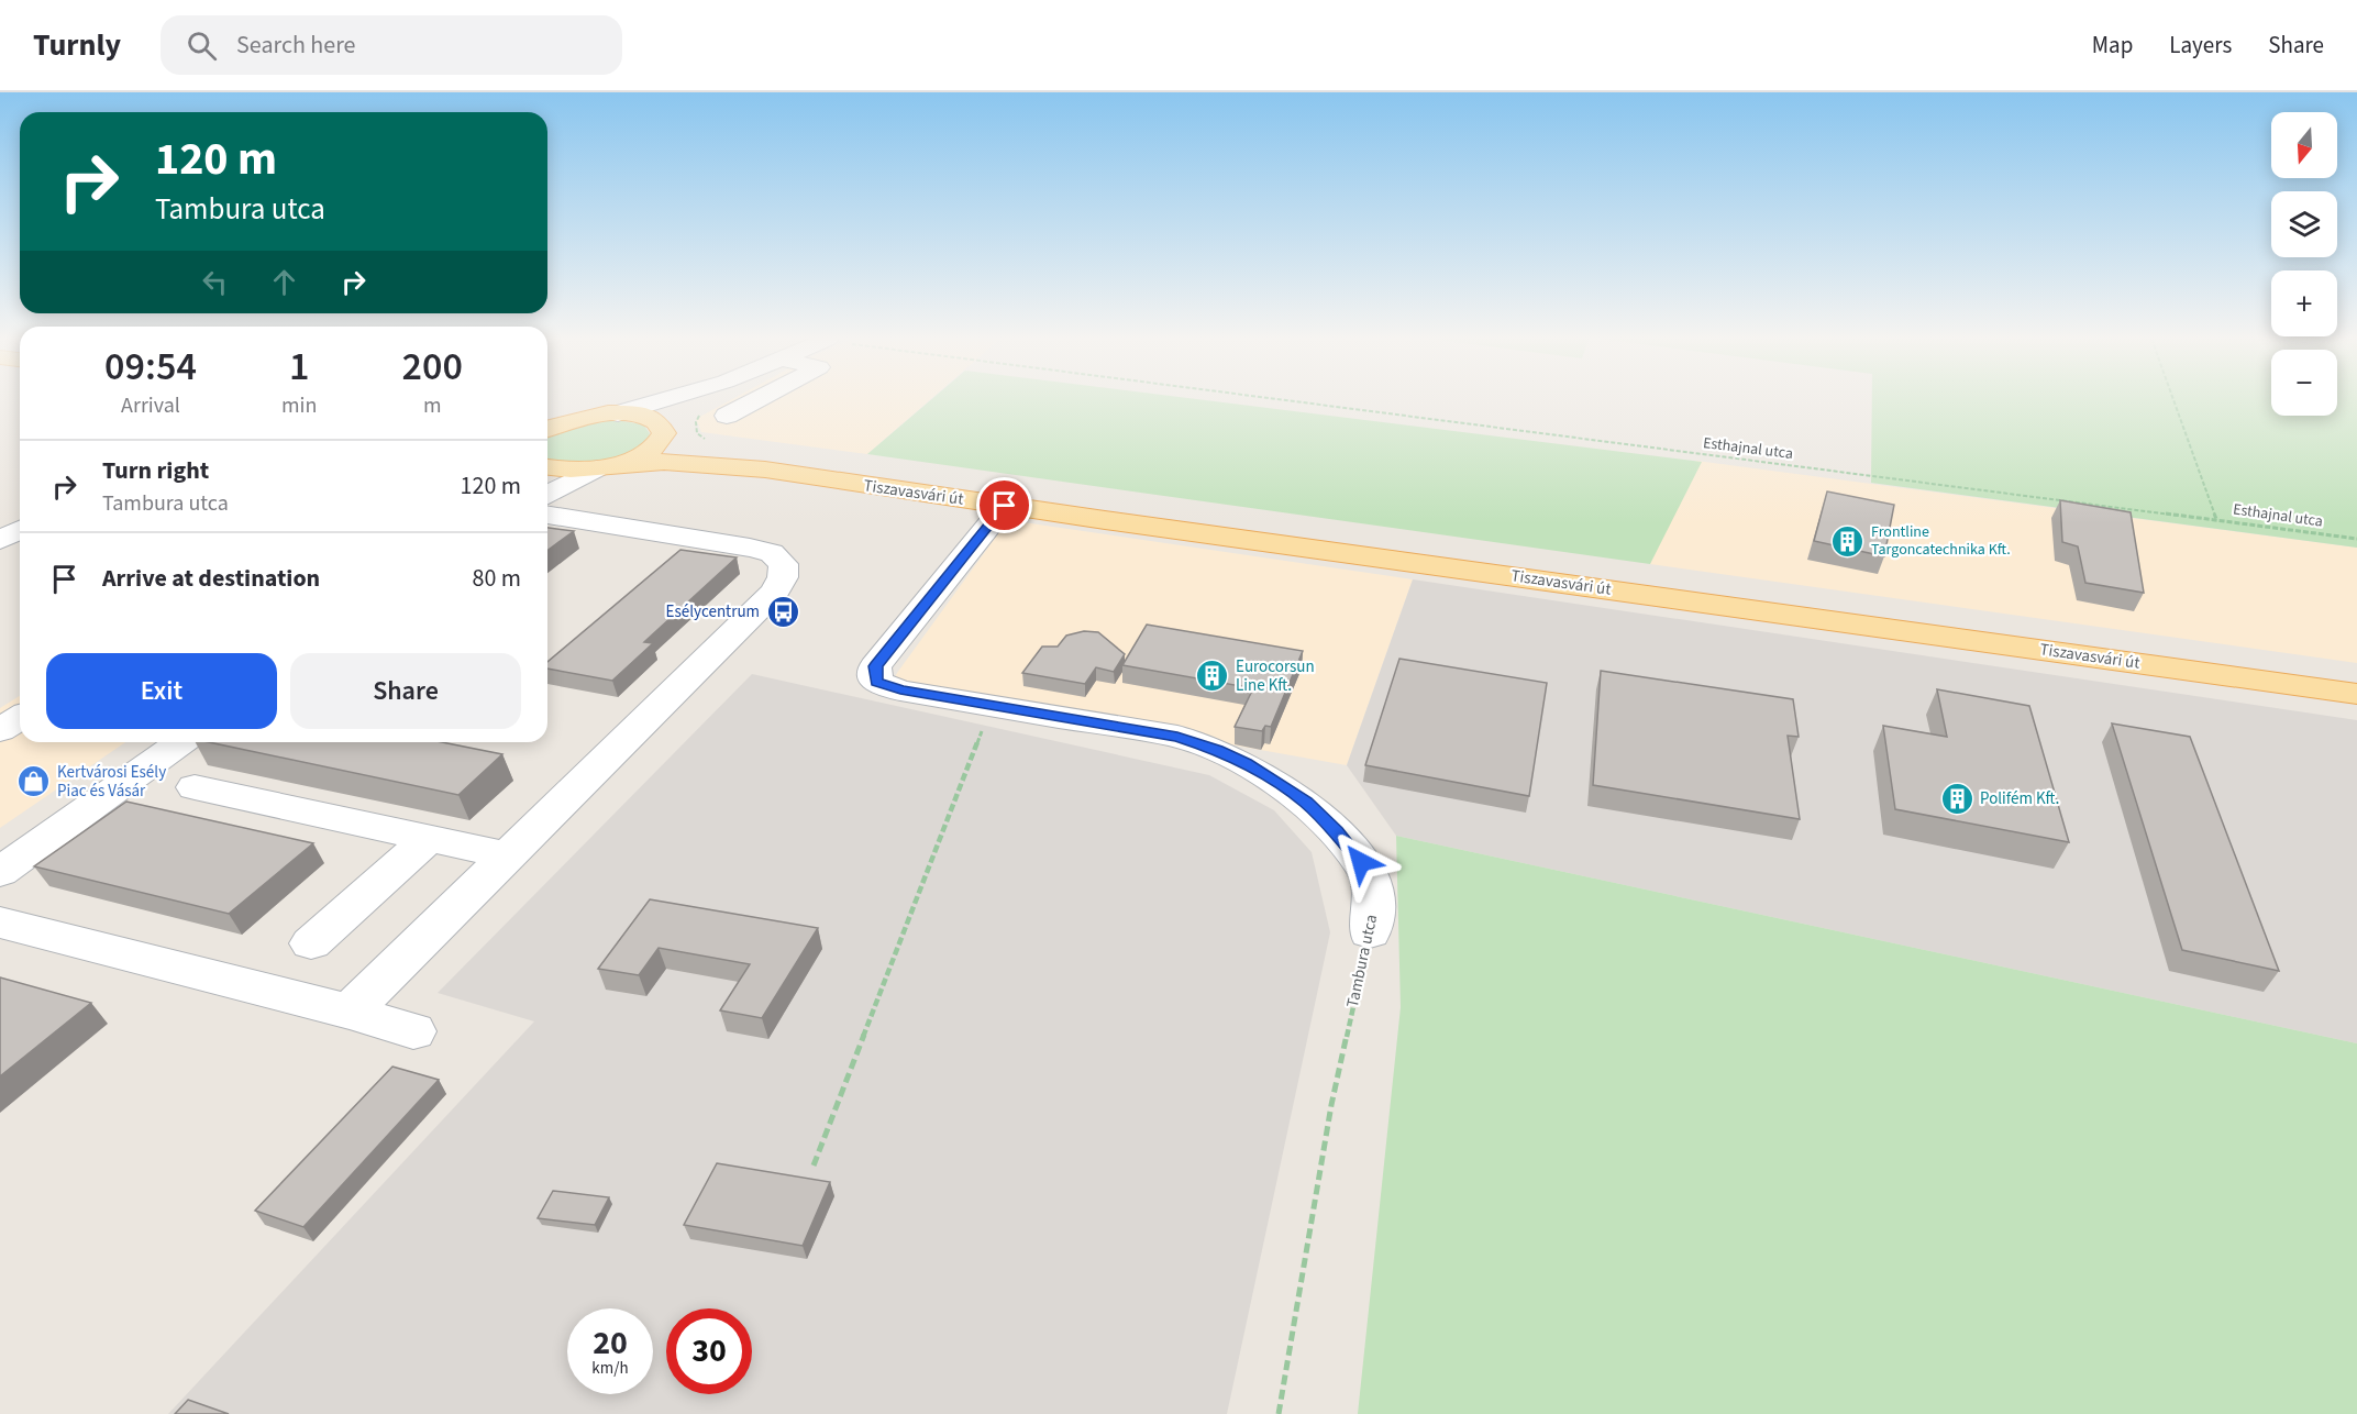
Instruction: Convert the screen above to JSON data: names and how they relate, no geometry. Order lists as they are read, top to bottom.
{
  "streets": {
    "main road": ["Tiszavasvári út"],
    "street": ["Tambura utca"],
    "path": ["Esthajnal utca"]
  },
  "crossings": [
    ["Tiszavasvári út", "Tambura utca"]
  ],
  "places": {
    "building": ["Frontline Targoncatechnika Kft.", "Eurocorsun Line Kft.", "Polifém Kft."],
    "bus stop": ["Esélycentrum"],
    "shop": ["Kertvárosi Esély Piac és Vásár"]
  },
  "north": "bottom",
  "page": {
    "header": "Turnly",
    "search": "Search here",
    "nav": ["Map", "Layers", "Share"],
    "map_buttons": ["+", "−"],
    "turn": ["120 m", "Tambura utca"],
    "eta": [
      "09:54",
      "Arrival",
      "1",
      "min",
      "200",
      "m"
    ],
    "list": [
      {
        "name": "Turn right",
        "note": "Tambura utca",
        "value": "120 m"
      },
      {
        "name": "Arrive at destination",
        "value": "80 m"
      }
    ],
    "buttons": ["Exit", "Share"],
    "speed": "20 km/h",
    "limit": "30"
  }
}
